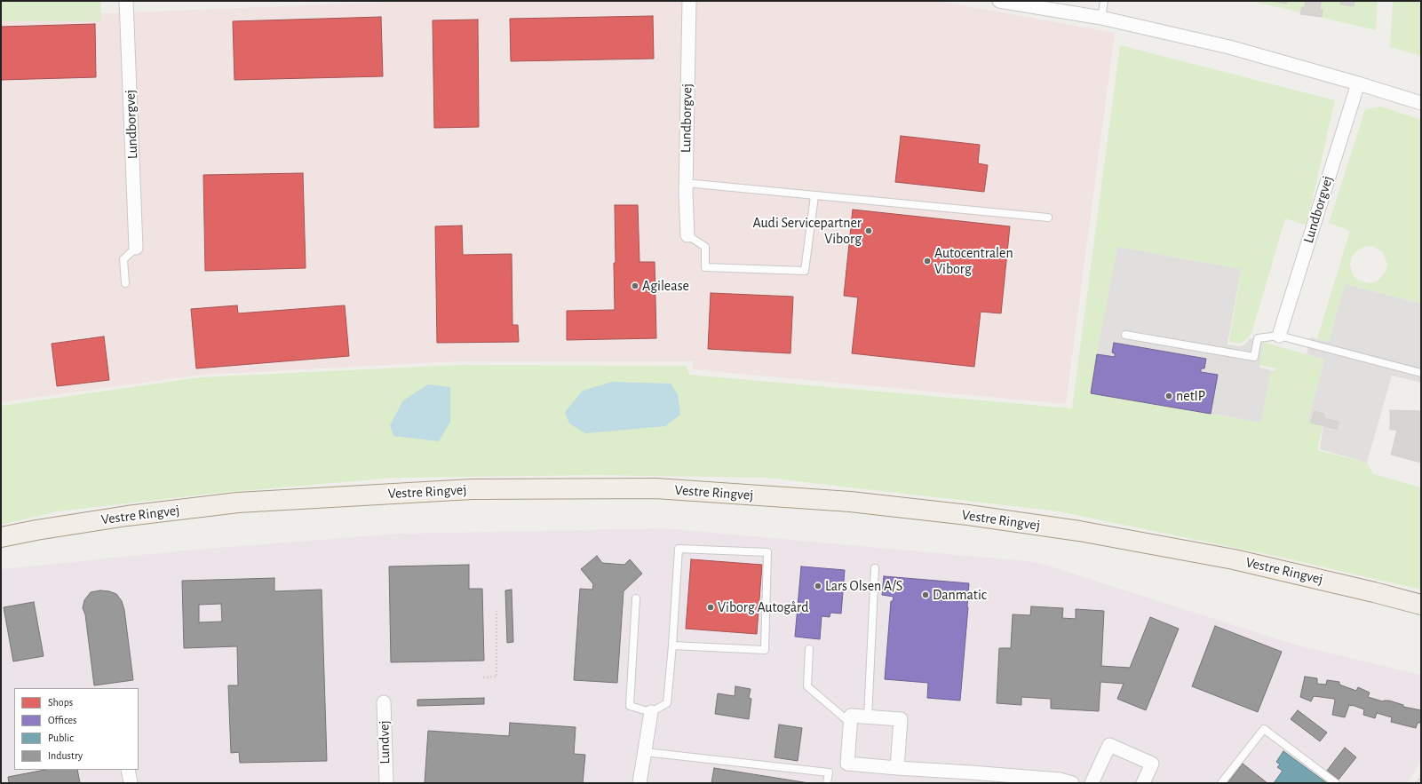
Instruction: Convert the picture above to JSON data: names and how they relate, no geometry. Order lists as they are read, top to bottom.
{
  "streets": {
    "main road": ["Vestre Ringvej"],
    "street": ["Lundborgvej", "Lundvej"]
  },
  "places": [
    "Audi Servicepartner Viborg",
    "Autocentralen Viborg",
    "Agilease",
    "netIP",
    "Lars Olsen A/S",
    "Danmatic",
    "Viborg Autogård"
  ],
  "legend": [
    "Shops",
    "Offices",
    "Public",
    "Industry"
  ]
}
